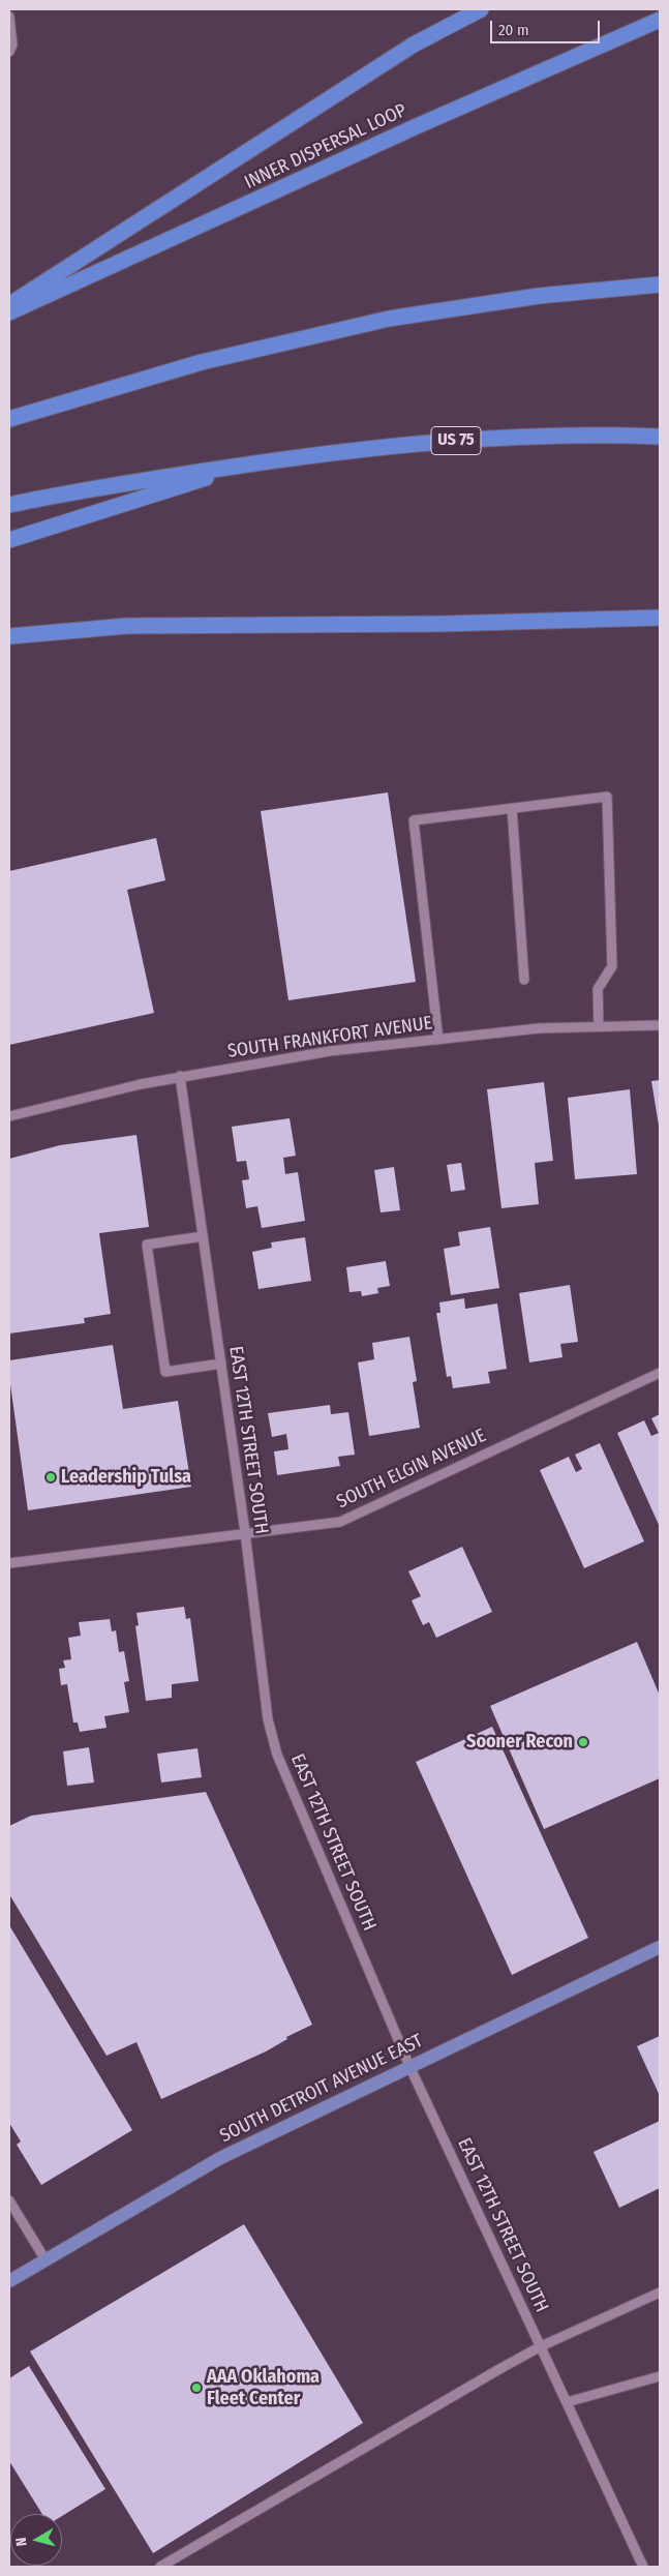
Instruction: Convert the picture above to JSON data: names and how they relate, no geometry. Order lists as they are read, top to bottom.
{
  "streets": {
    "highway": ["INNER DISPERSAL LOOP", "US 75"],
    "main road": ["SOUTH DETROIT AVENUE EAST"],
    "street": ["SOUTH FRANKFORT AVENUE", "EAST 12TH STREET SOUTH", "SOUTH ELGIN AVENUE"]
  },
  "crossings": [
    ["SOUTH FRANKFORT AVENUE", "EAST 12TH STREET SOUTH"],
    ["EAST 12TH STREET SOUTH", "SOUTH ELGIN AVENUE"],
    ["EAST 12TH STREET SOUTH", "SOUTH DETROIT AVENUE EAST"]
  ],
  "places": ["Leadership Tulsa", "Sooner Recon", "AAA Oklahoma Fleet Center"],
  "scale_bar": "20 m",
  "north": "left"
}
